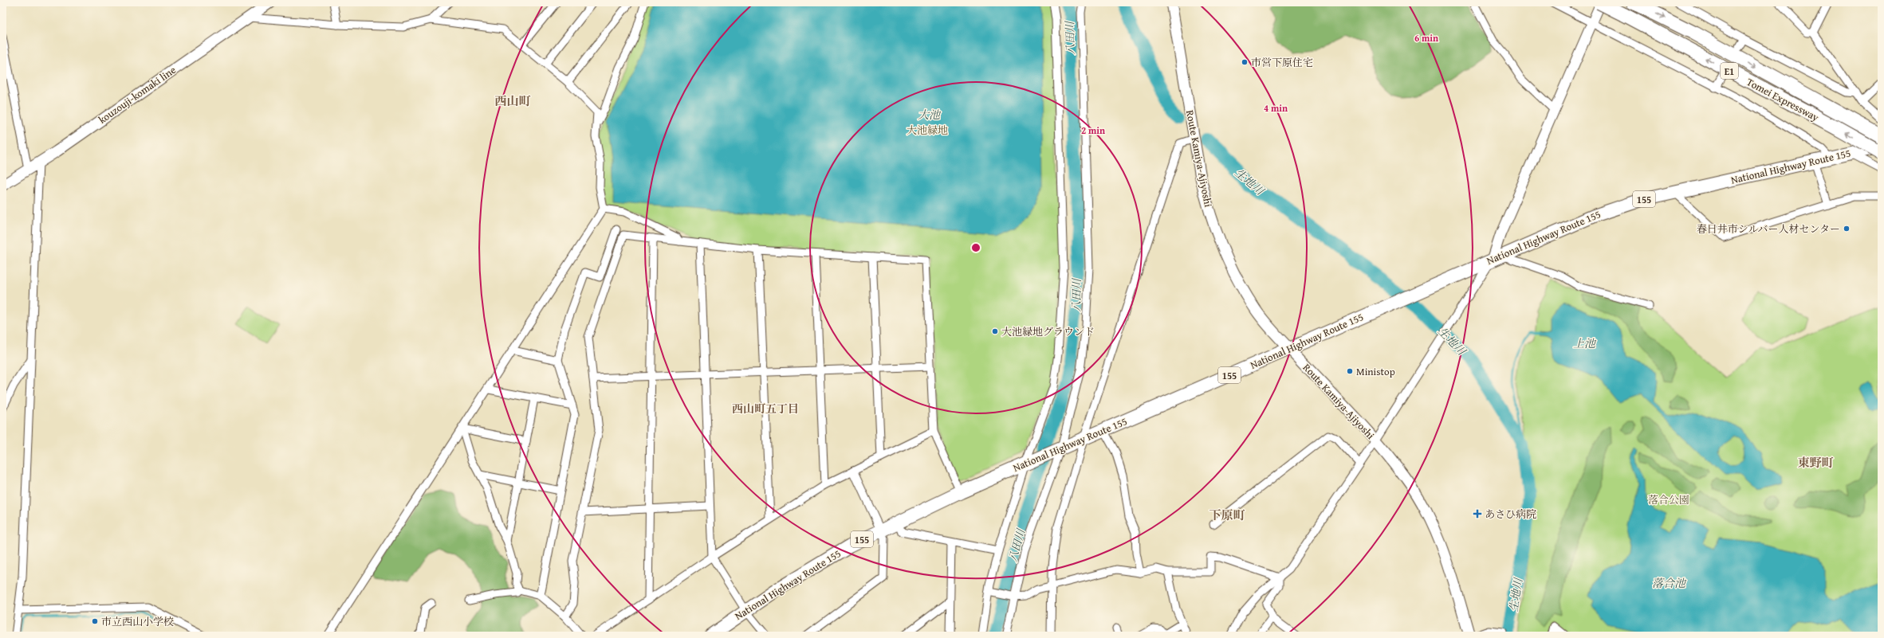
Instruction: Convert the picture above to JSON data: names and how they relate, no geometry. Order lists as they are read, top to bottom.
{
  "streets": {
    "highway": [
      "E1",
      "Tomei Expressway",
      "National Highway Route 155",
      "155"
    ],
    "main road": ["kouzouji-komaki line", "Route Kamiya-Ajiyoshi"]
  },
  "crossings": [
    ["Route Kamiya-Ajiyoshi", "National Highway Route 155"]
  ],
  "districts": [
    "西山町",
    "西山町五丁目",
    "東野町",
    "下原町"
  ],
  "water": [
    "八田川",
    "大池",
    "生地川",
    "上池",
    "落合池"
  ],
  "parks": ["大池緑地", "落合公園"],
  "places": {
    "other": [
      "市営下原住宅",
      "春日井市シルバー人材センター",
      "大池緑地グラウンド",
      "Ministop",
      "市立西山小学校"
    ],
    "health": ["あさひ病院"]
  },
  "rings": ["6 min", "4 min", "2 min"]
}
